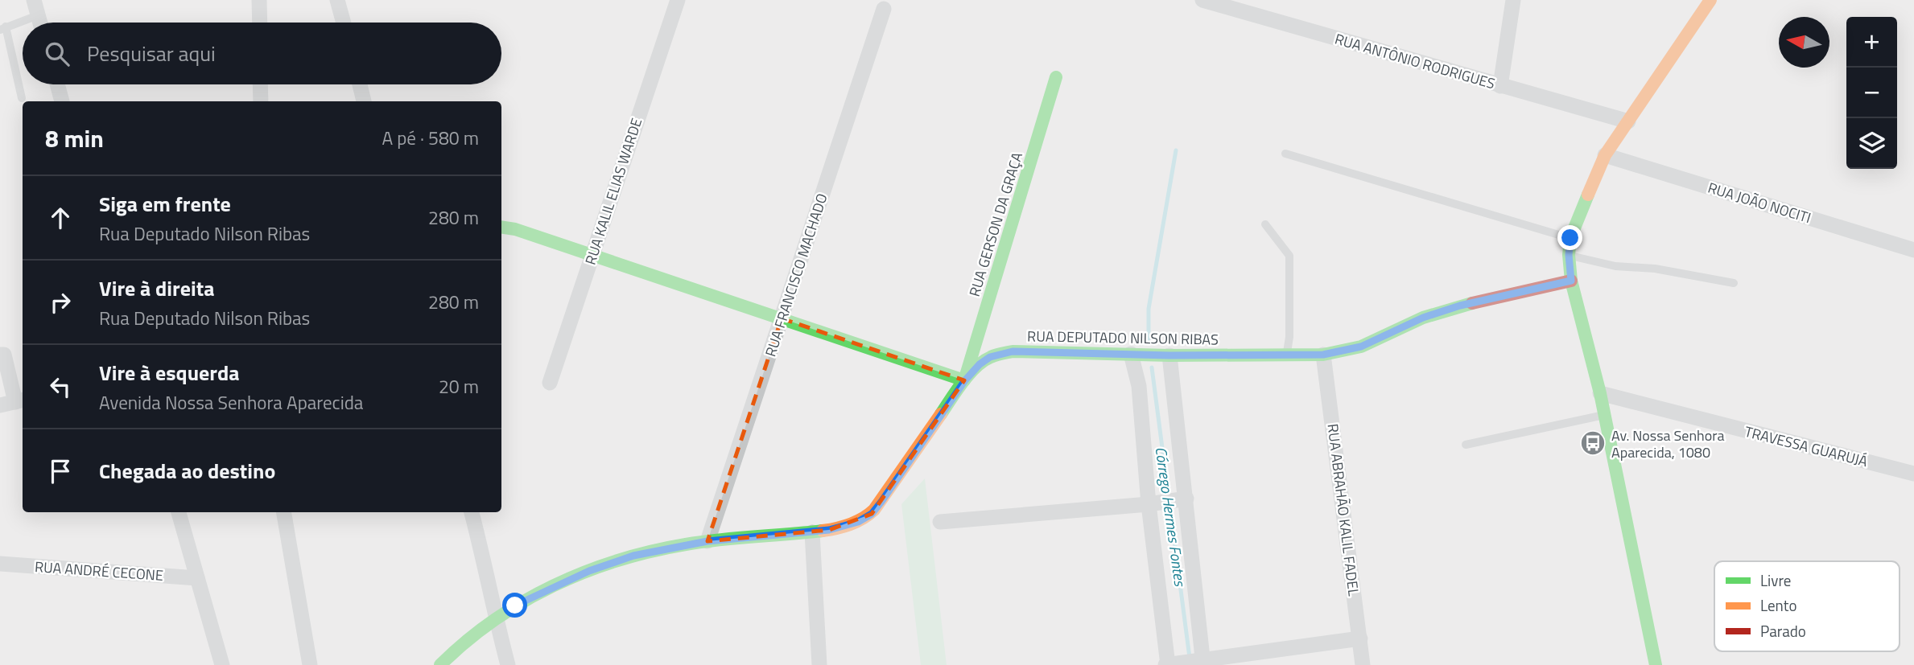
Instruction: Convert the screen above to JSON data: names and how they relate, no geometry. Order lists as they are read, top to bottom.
{
  "streets": {
    "street": [
      "RUA ANTÔNIO RODRIGUES",
      "RUA KALIL ELIAS WARDE",
      "RUA JOÃO NOCITI",
      "RUA GERSON DA GRAÇA",
      "RUA FRANCISCO MACHADO",
      "RUA DEPUTADO NILSON RIBAS",
      "TRAVESSA GUARUJÁ",
      "RUA ABRAHÃO KALIL FADEL",
      "RUA ANDRÉ CECONE"
    ]
  },
  "crossings": [
    ["RUA GERSON DA GRAÇA", "RUA DEPUTADO NILSON RIBAS"],
    ["RUA FRANCISCO MACHADO", "RUA DEPUTADO NILSON RIBAS"],
    ["RUA DEPUTADO NILSON RIBAS", "RUA ABRAHÃO KALIL FADEL"]
  ],
  "water": ["Córrego Hermes Fontes"],
  "places": {
    "bus stop": ["Av. Nossa Senhora Aparecida, 1080"]
  },
  "legend": ["Livre", "Lento", "Parado"],
  "north": "left",
  "page": {
    "map_buttons": ["+", "−"],
    "search": "Pesquisar aqui",
    "heading": ["8 min", "A pé · 580 m"],
    "list": [
      ["Siga em frente", "Rua Deputado Nilson Ribas", "280 m"],
      ["Vire à direita", "Rua Deputado Nilson Ribas", "280 m"],
      ["Vire à esquerda", "Avenida Nossa Senhora Aparecida", "20 m"],
      "Chegada ao destino"
    ]
  }
}
